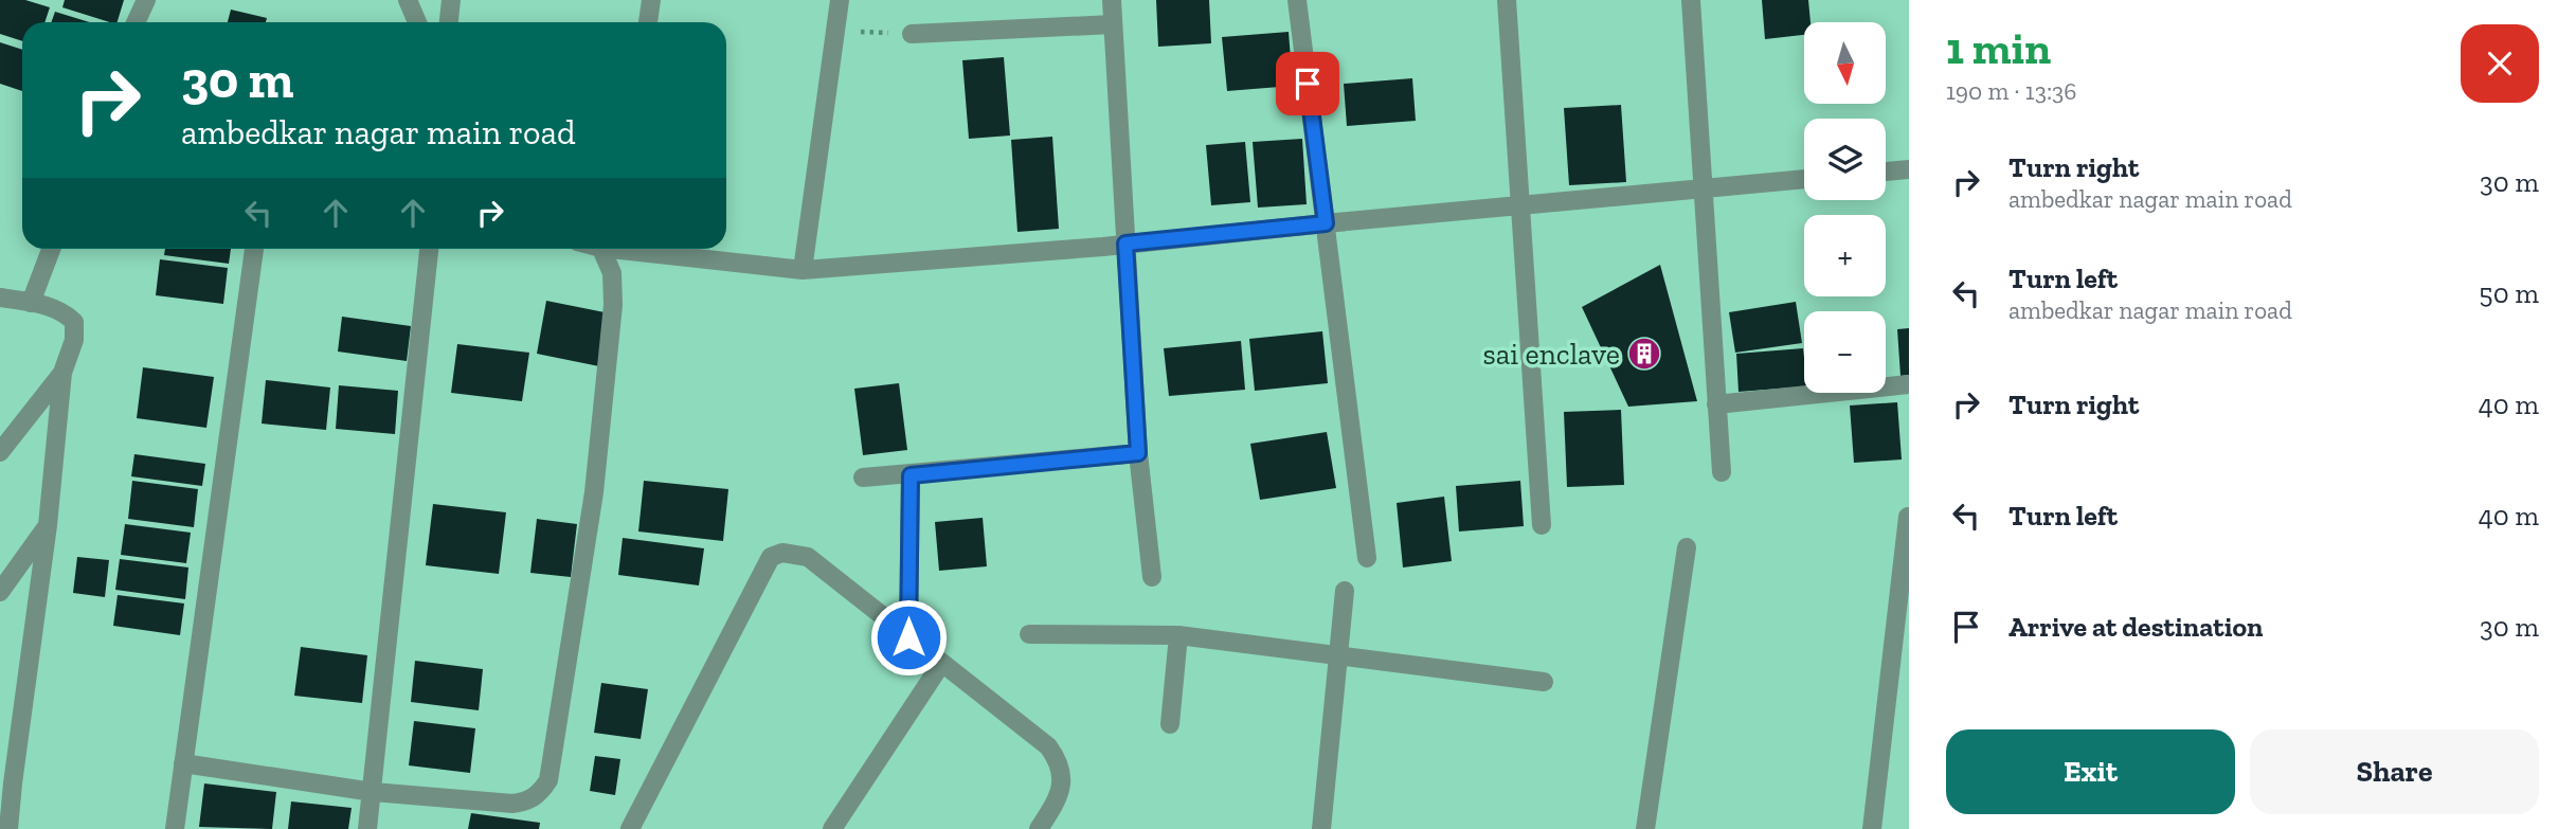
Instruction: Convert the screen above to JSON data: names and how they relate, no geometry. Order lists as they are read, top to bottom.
{
  "places": {
    "building": ["sai enclave"]
  },
  "north": "bottom",
  "page": {
    "heading": ["1 min", "190 m · 13:36"],
    "map_buttons": ["+", "−"],
    "turn": ["30 m", "ambedkar nagar main road"],
    "list": [
      {
        "name": "Turn right",
        "note": "ambedkar nagar main road",
        "value": "30 m"
      },
      {
        "name": "Turn left",
        "note": "ambedkar nagar main road",
        "value": "50 m"
      },
      {
        "name": "Turn right",
        "value": "40 m"
      },
      {
        "name": "Turn left",
        "value": "40 m"
      },
      {
        "name": "Arrive at destination",
        "value": "30 m"
      }
    ],
    "buttons": ["Exit", "Share"]
  }
}
